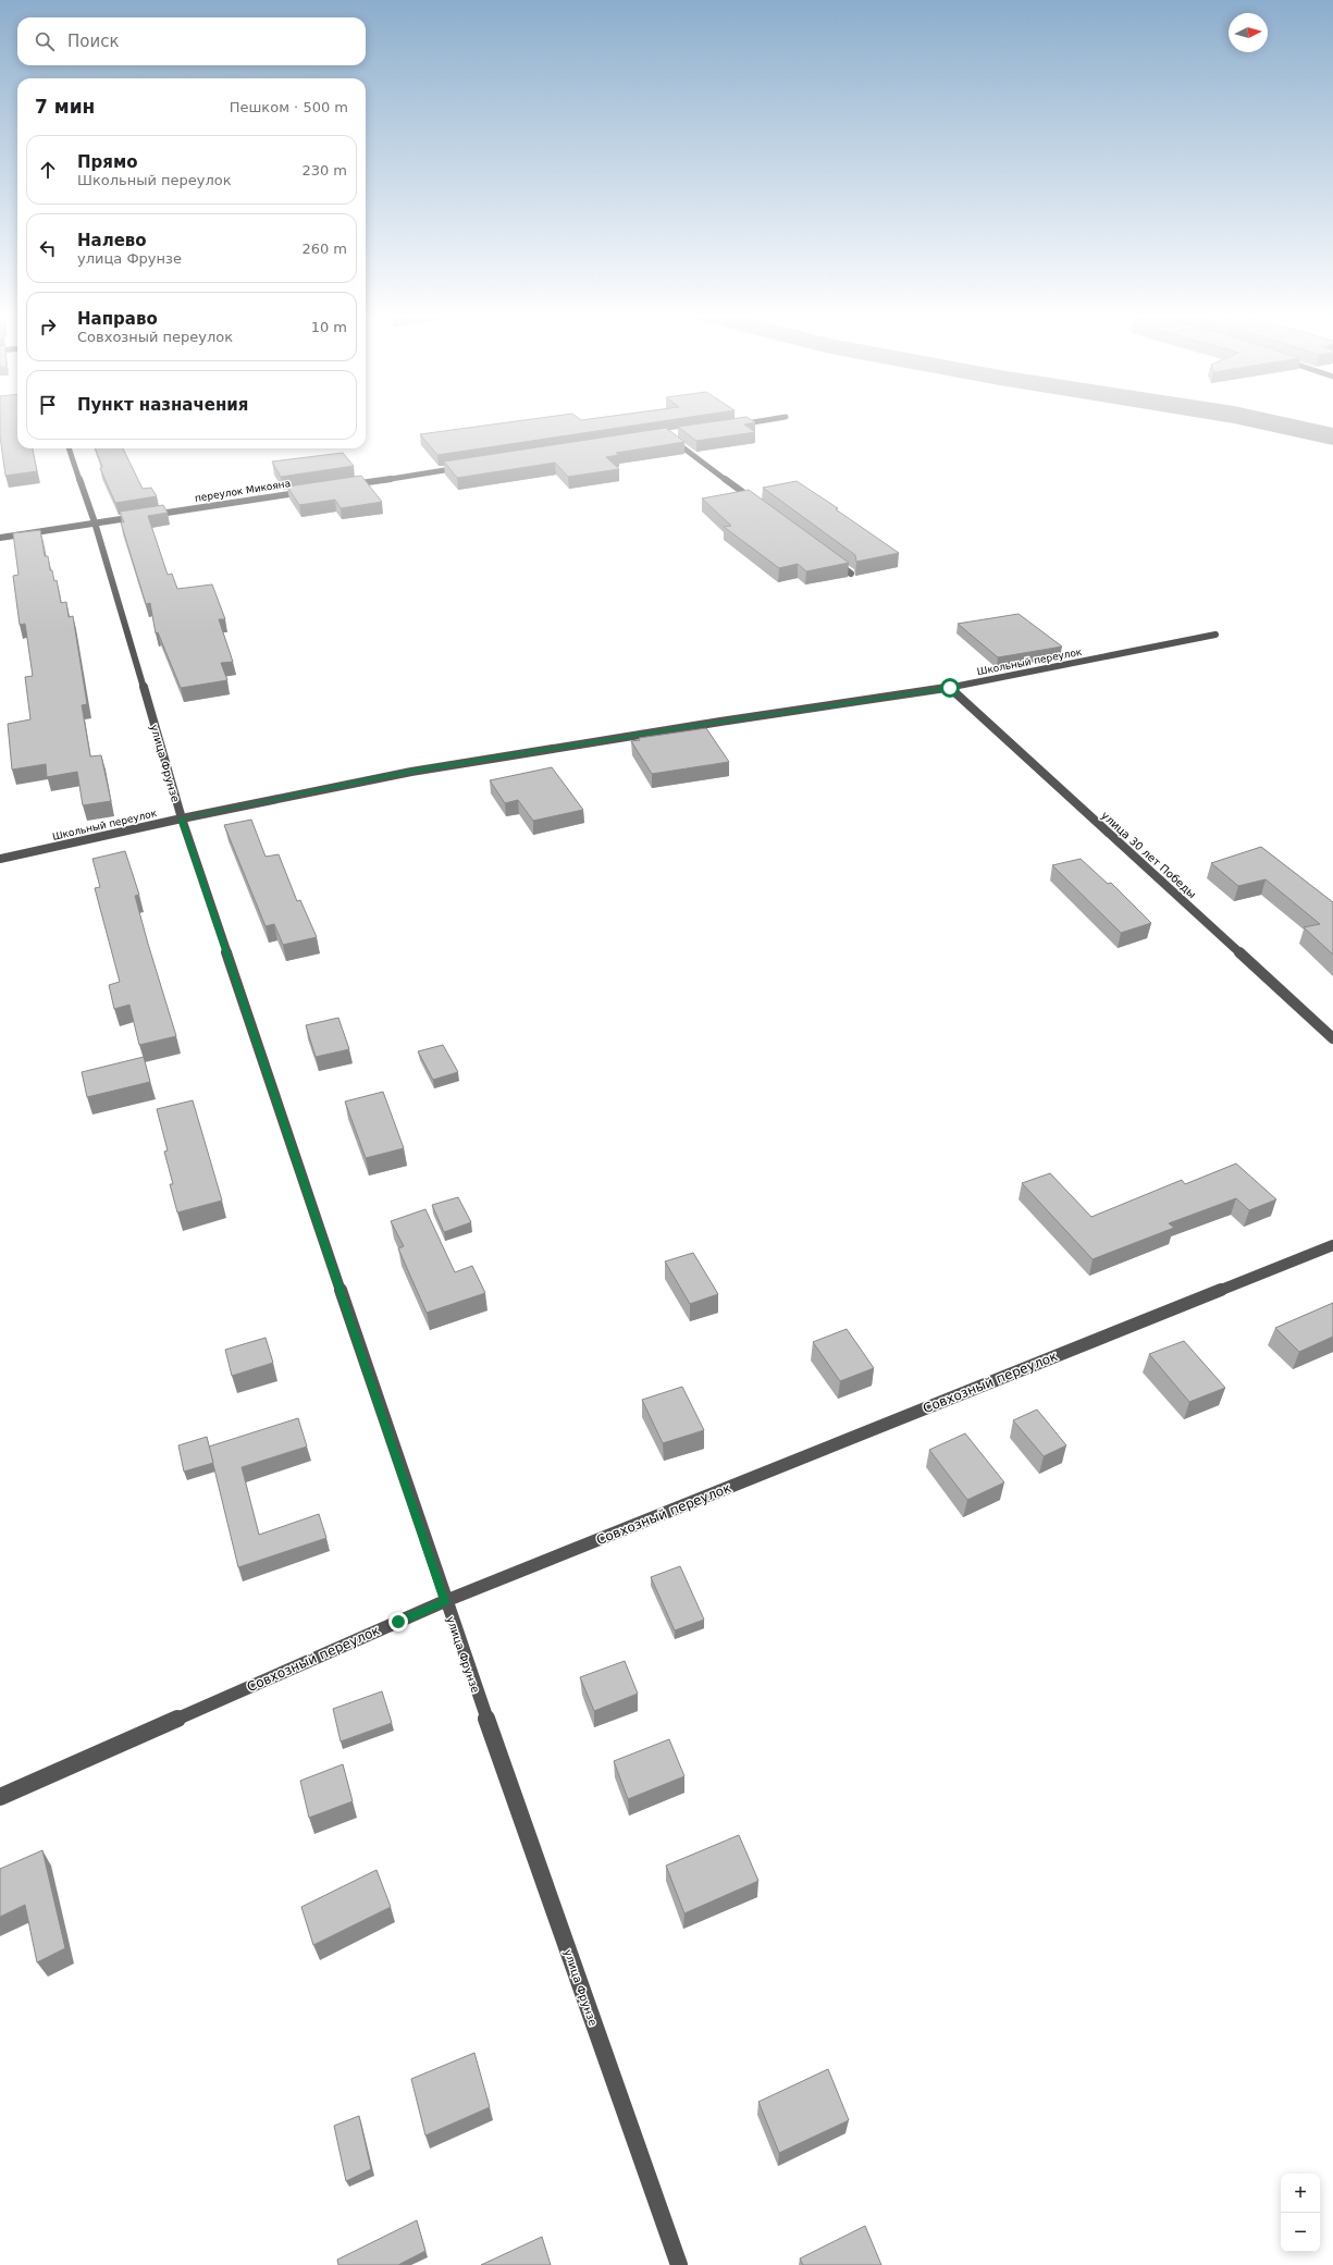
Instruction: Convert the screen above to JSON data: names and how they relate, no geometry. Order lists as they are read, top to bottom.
{
  "streets": {
    "street": [
      "переулок Микояна",
      "Школьный переулок",
      "улица Фрунзе",
      "улица 30 лет Победы",
      "Совхозный переулок"
    ]
  },
  "crossings": [
    ["переулок Микояна", "улица Фрунзе"],
    ["Школьный переулок", "улица Фрунзе"],
    ["Школьный переулок", "улица 30 лет Победы"],
    ["улица Фрунзе", "Совхозный переулок"]
  ],
  "north": "right",
  "page": {
    "search": "Поиск",
    "heading": ["7 мин", "Пешком · 500 m"],
    "list": [
      ["Прямо", "Школьный переулок", "230 m"],
      ["Налево", "улица Фрунзе", "260 m"],
      ["Направо", "Совхозный переулок", "10 m"],
      "Пункт назначения"
    ],
    "map_buttons": ["+", "−"]
  }
}
